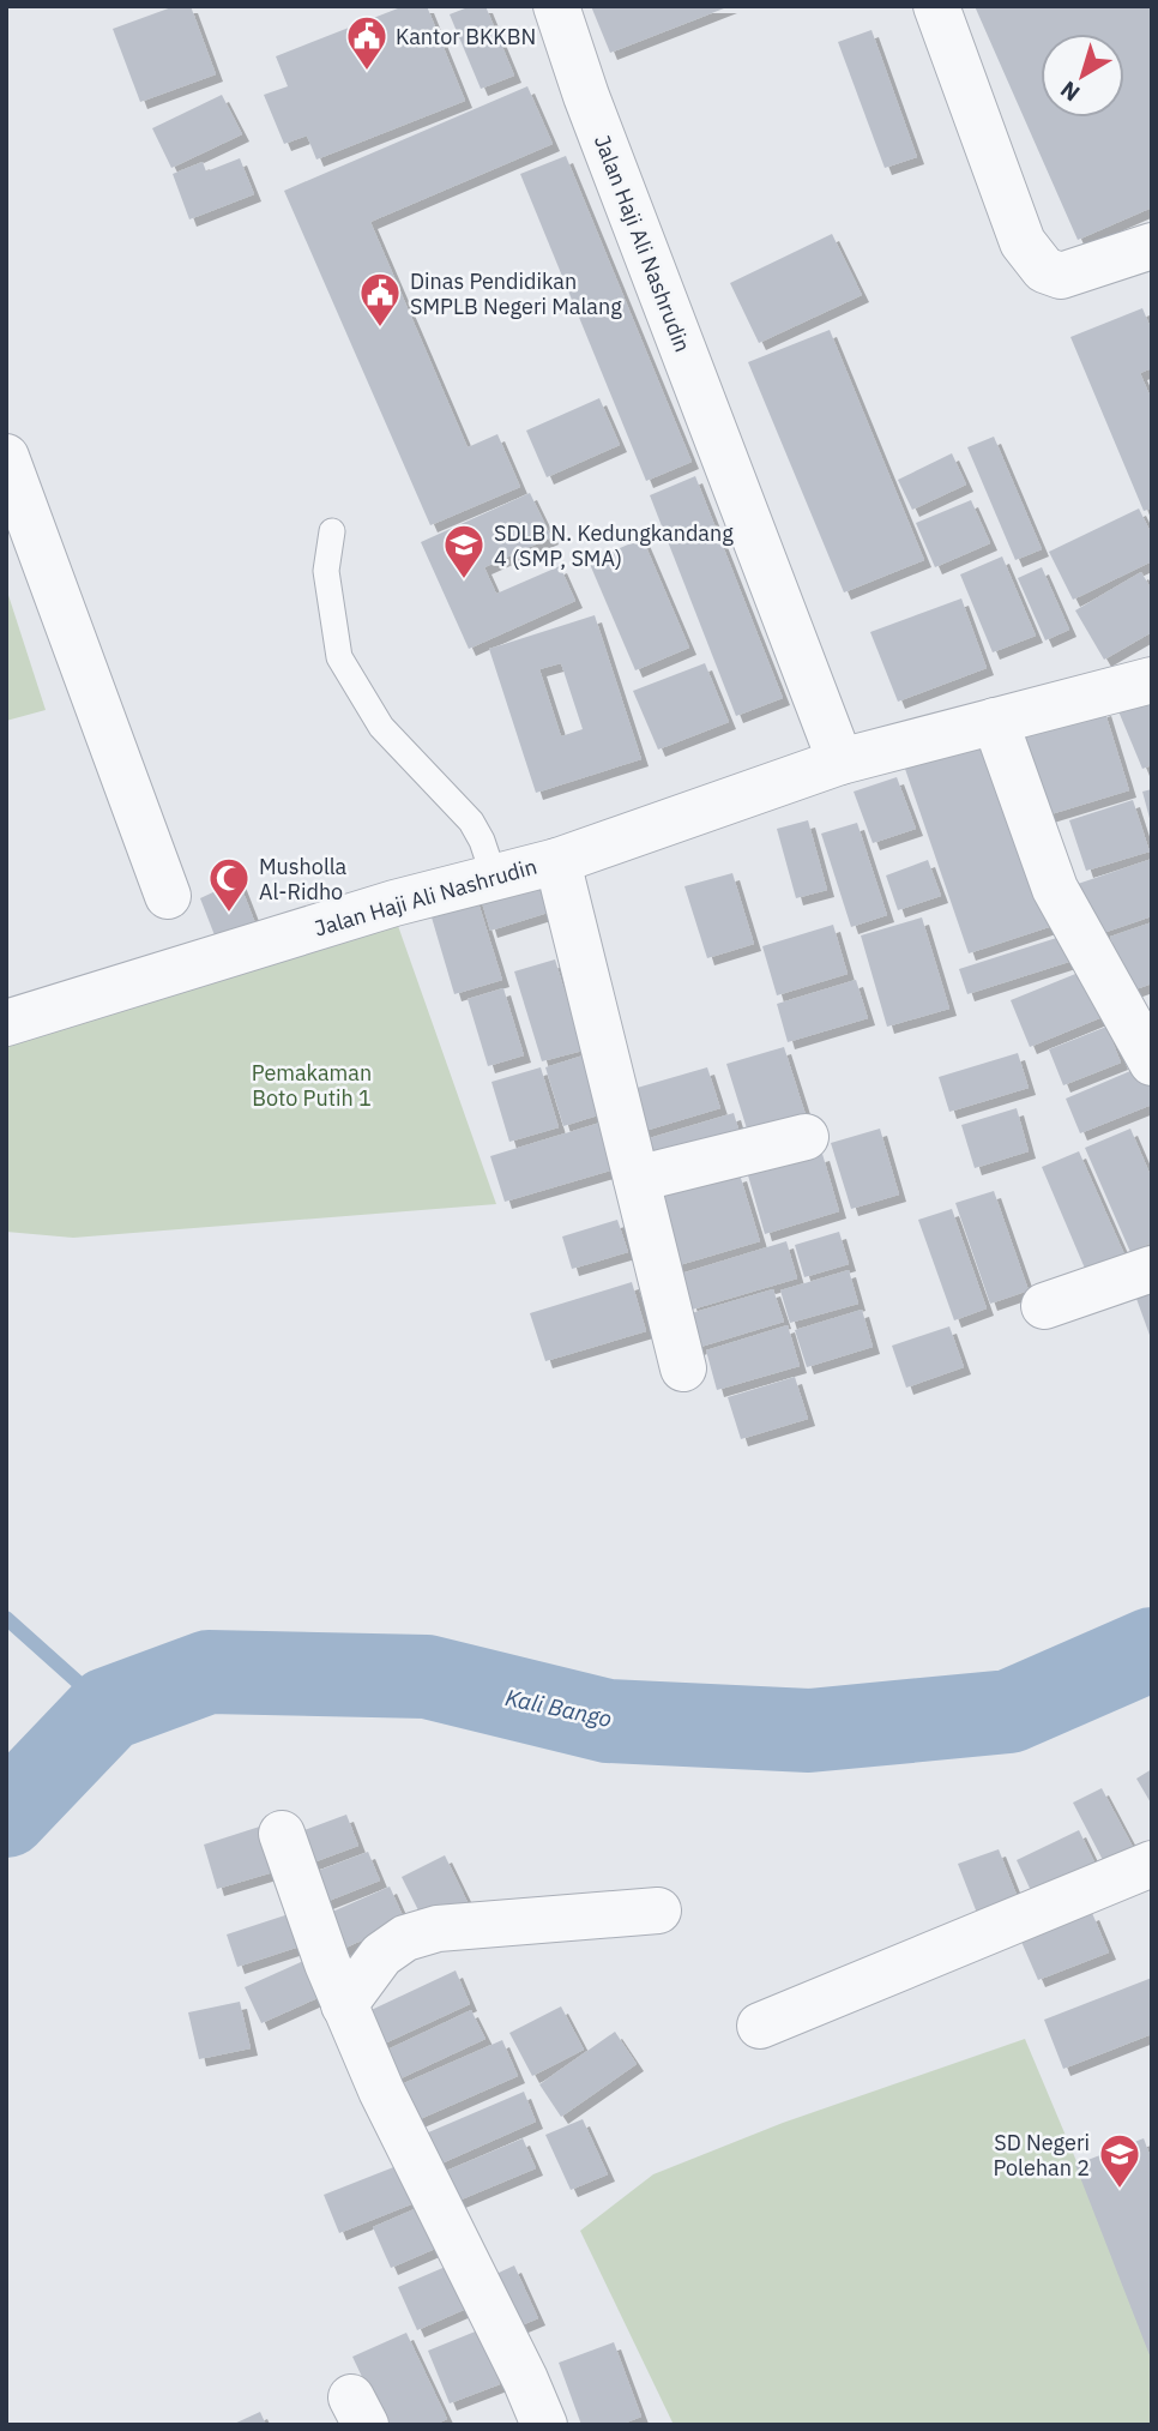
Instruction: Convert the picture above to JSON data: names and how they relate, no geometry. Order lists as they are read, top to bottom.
{
  "streets": {
    "street": ["Jalan Haji Ali Nashrudin"]
  },
  "water": ["Kali Bango"],
  "parks": ["Pemakaman Boto Putih 1"],
  "places": {
    "public building": ["Kantor BKKBN", "Dinas Pendidikan SMPLB Negeri Malang"],
    "school or university": ["SDLB N. Kedungkandang 4 (SMP, SMA)", "SD Negeri Polehan 2"],
    "mosque": ["Musholla Al-Ridho"]
  },
  "north": "bottom left"
}
